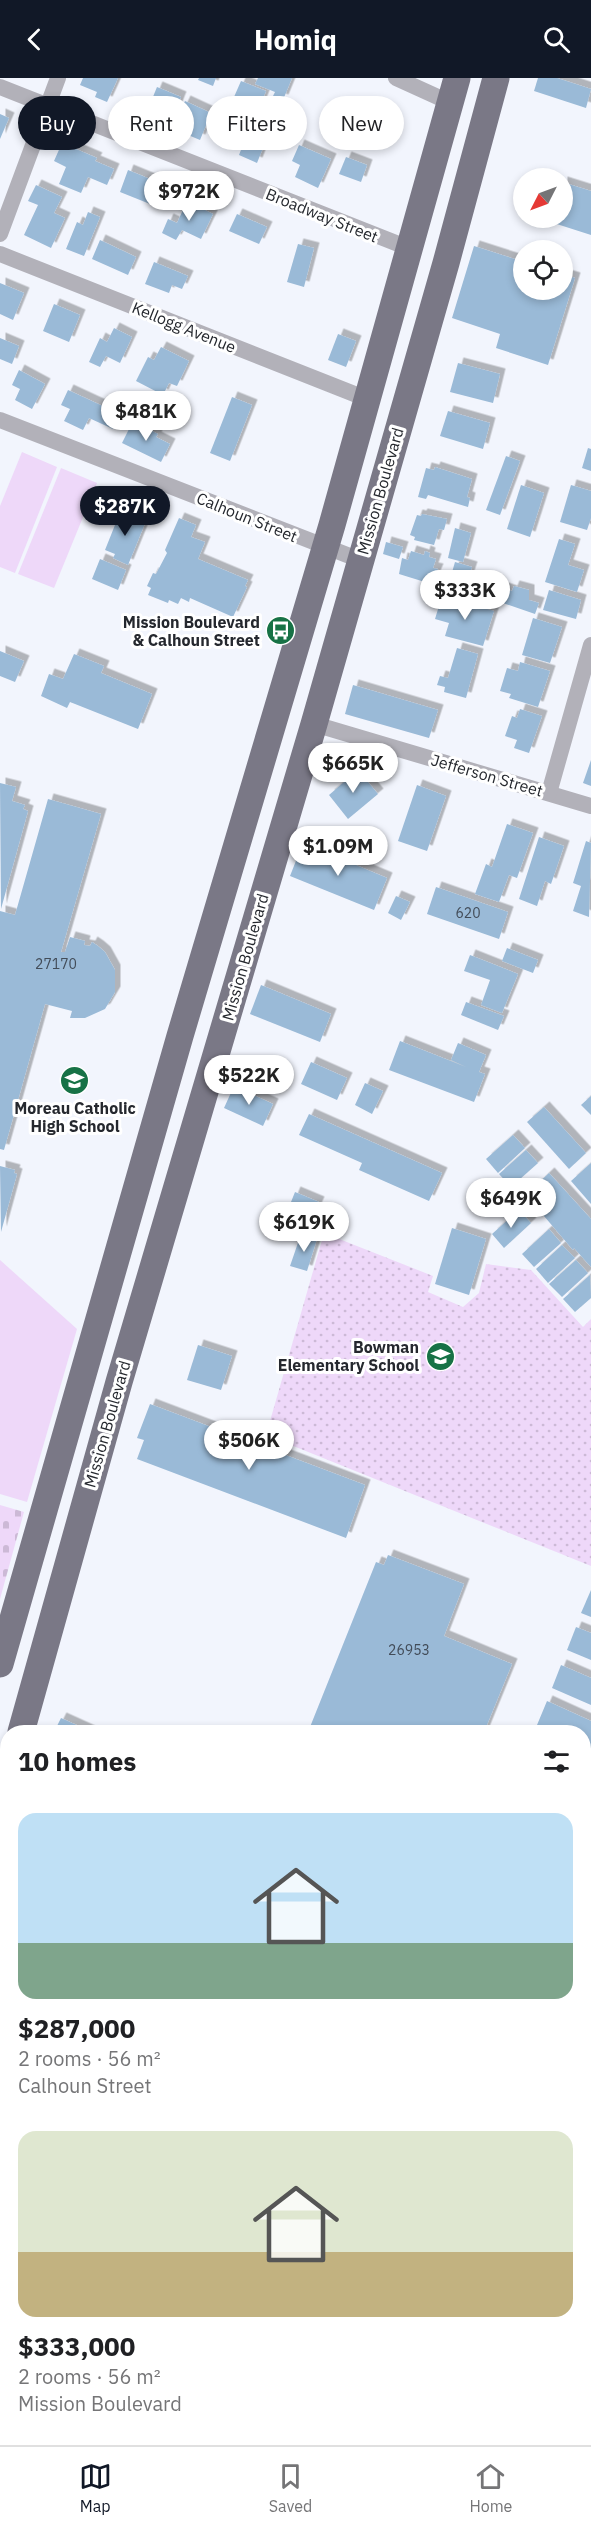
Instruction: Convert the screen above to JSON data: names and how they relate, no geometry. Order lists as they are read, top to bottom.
{
  "streets": {
    "main road": ["Mission Boulevard"],
    "street": [
      "Broadway Street",
      "Kellogg Avenue",
      "Calhoun Street",
      "Jefferson Street"
    ]
  },
  "crossings": [
    ["Mission Boulevard", "Calhoun Street"],
    ["Mission Boulevard", "Jefferson Street"]
  ],
  "places": {
    "bus stop": ["Mission Boulevard & Calhoun Street"],
    "school or university": ["Moreau Catholic High School", "Bowman Elementary School"]
  },
  "house_numbers": ["620", "27170", "26953"],
  "north": "bottom left",
  "page": {
    "header": "Homiq",
    "chip": [
      "Buy",
      "Rent",
      "Filters",
      "New"
    ],
    "price": [
      "$972K",
      "$481K",
      "$287K",
      "$333K",
      "$665K",
      "$1.09M",
      "$522K",
      "$649K",
      "$619K",
      "$506K"
    ],
    "heading": "10 homes",
    "list": [
      {
        "name": "$287,000",
        "note": "2 rooms · 56 m² · Calhoun Street"
      },
      {
        "name": "$333,000",
        "note": "2 rooms · 56 m² · Mission Boulevard"
      }
    ],
    "tabs": ["Map", "Saved", "Home"]
  }
}
